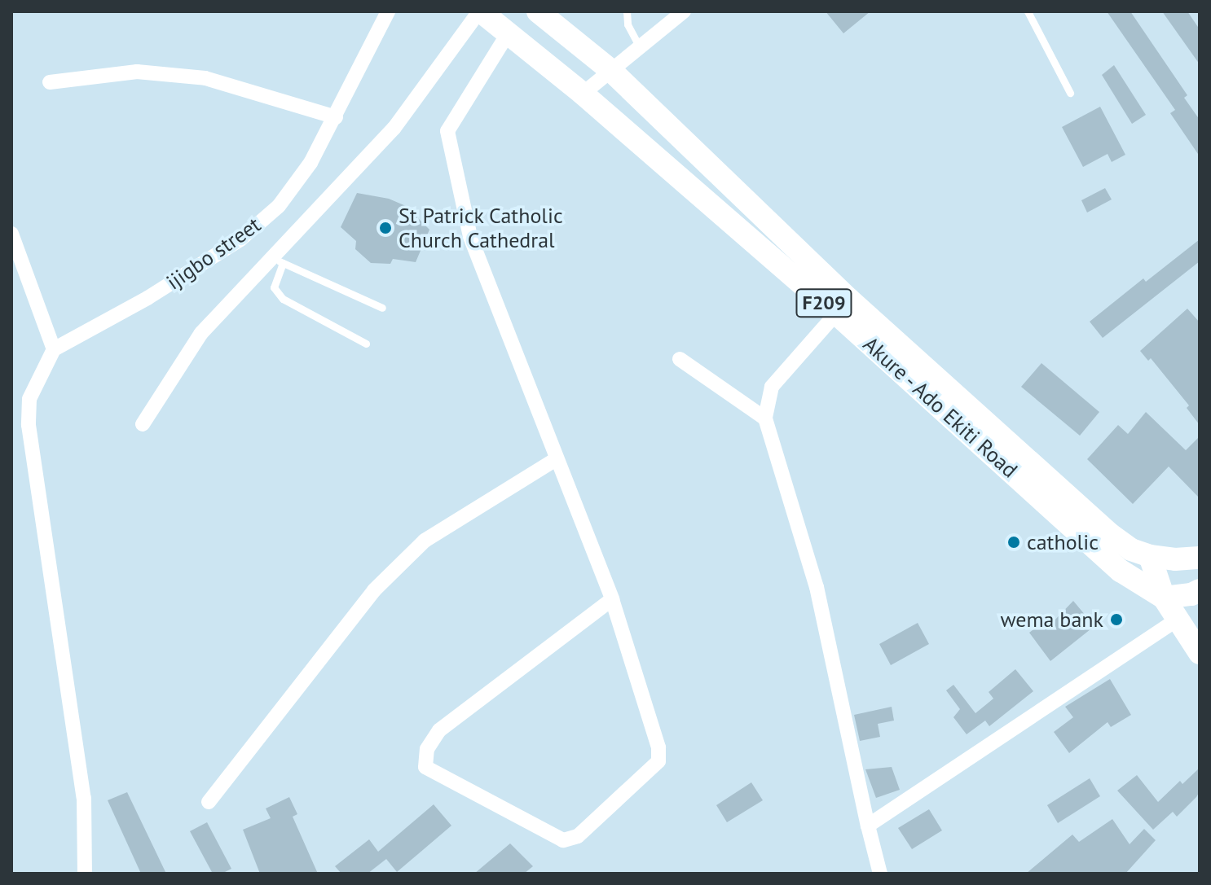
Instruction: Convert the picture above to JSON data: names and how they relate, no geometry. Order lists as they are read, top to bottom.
{
  "streets": {
    "main road": ["F209", "Akure - Ado Ekiti Road"],
    "street": ["ijigbo street"]
  },
  "crossings": [
    ["F209", "Akure - Ado Ekiti Road"]
  ],
  "places": ["St Patrick Catholic Church Cathedral", "catholic", "wema bank"]
}
